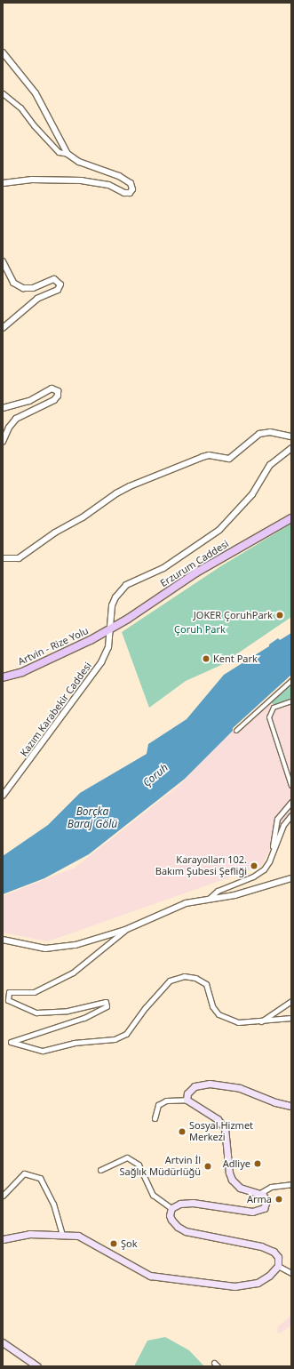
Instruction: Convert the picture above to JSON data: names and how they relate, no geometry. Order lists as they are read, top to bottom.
{
  "streets": {
    "main road": ["Erzurum Caddesi", "Artvin - Rize Yolu"],
    "street": ["Kazım Karabekir Caddesi"]
  },
  "crossings": [
    ["Erzurum Caddesi", "Artvin - Rize Yolu"],
    ["Erzurum Caddesi", "Kazım Karabekir Caddesi"],
    ["Artvin - Rize Yolu", "Kazım Karabekir Caddesi"]
  ],
  "water": ["Çoruh", "Borçka Baraj Gölü"],
  "parks": ["Çoruh Park"],
  "places": [
    "JOKER ÇoruhPark",
    "Kent Park",
    "Karayolları 102. Bakım Şubesi Şefliği",
    "Sosyal Hizmet Merkezi",
    "Adliye",
    "Artvin İl Sağlık Müdürlüğü",
    "Arma",
    "Şok"
  ]
}
